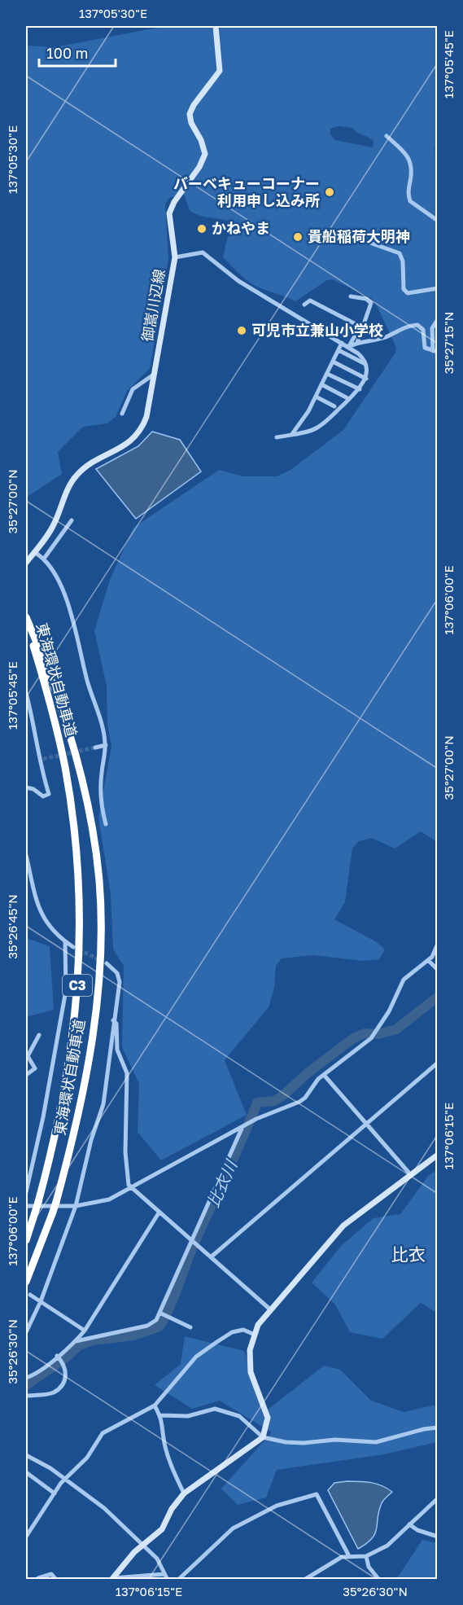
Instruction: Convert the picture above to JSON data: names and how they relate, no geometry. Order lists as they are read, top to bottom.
{
  "streets": {
    "highway": ["東海環状自動車道", "C3"],
    "main road": ["御嵩川辺線"]
  },
  "districts": ["比衣"],
  "water": ["比衣川"],
  "places": [
    "バーベキューコーナー 利用申し込み所",
    "かねやま",
    "貴船稲荷大明神",
    "可児市立兼山小学校"
  ],
  "scale_bar": "100 m",
  "coordinates": [
    "137°05'30\"E",
    "137°05'45\"E",
    "35°27'15\"N",
    "35°27'00\"N",
    "137°06'00\"E",
    "35°26'45\"N",
    "137°06'15\"E",
    "35°26'30\"N"
  ]
}
